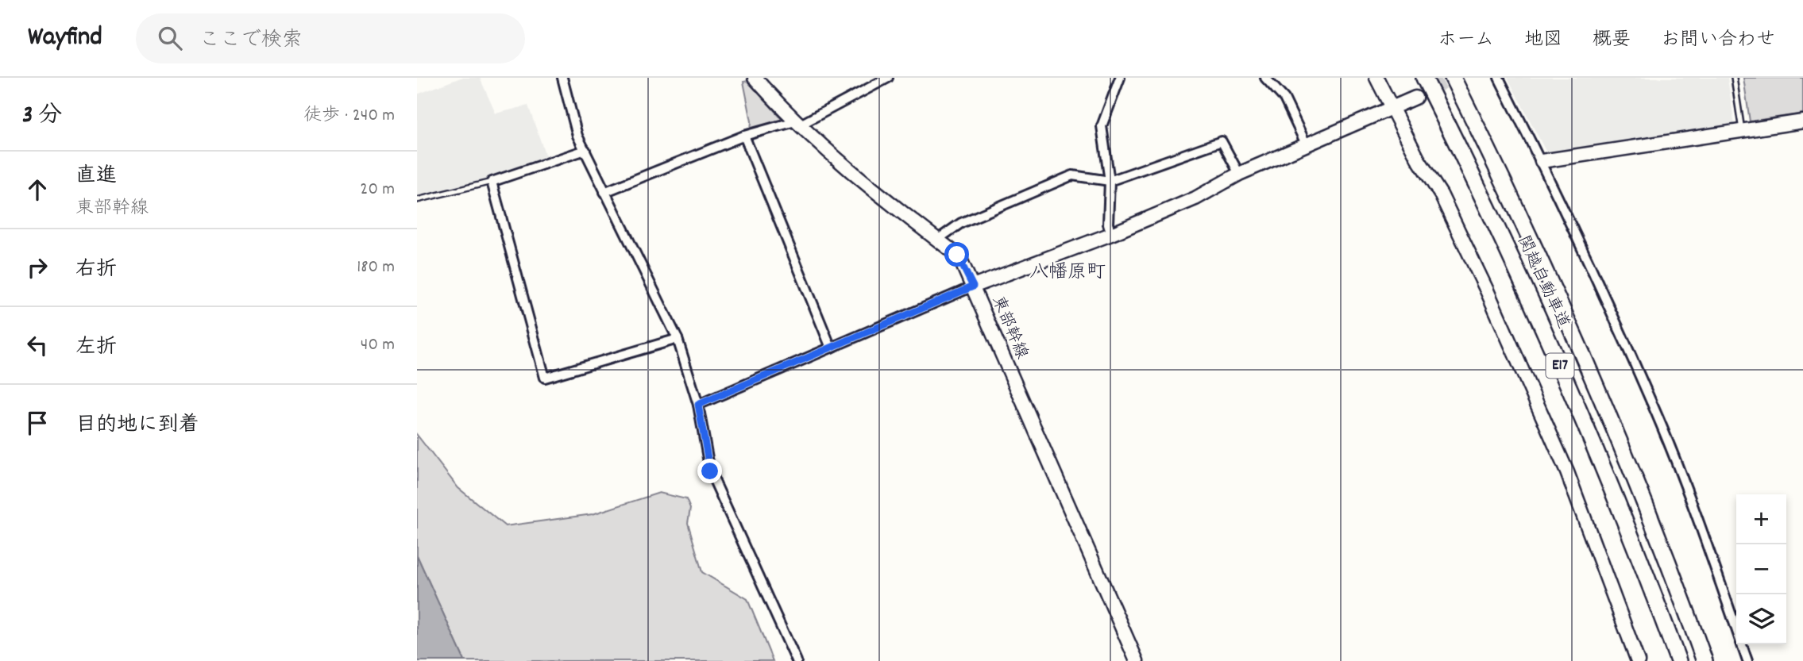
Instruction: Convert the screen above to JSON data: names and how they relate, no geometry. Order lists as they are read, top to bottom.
{
  "streets": {
    "highway": ["関越自動車道", "E17"],
    "street": ["東部幹線"]
  },
  "districts": ["八幡原町"],
  "page": {
    "header": "Wayfind",
    "search": "ここで検索",
    "nav": [
      "ホーム",
      "地図",
      "概要",
      "お問い合わせ"
    ],
    "heading": ["3 分", "徒歩 · 240 m"],
    "list": [
      ["直進", "東部幹線", "20 m"],
      ["右折", "180 m"],
      ["左折", "40 m"],
      "目的地に到着"
    ],
    "map_buttons": ["+", "−"]
  }
}
